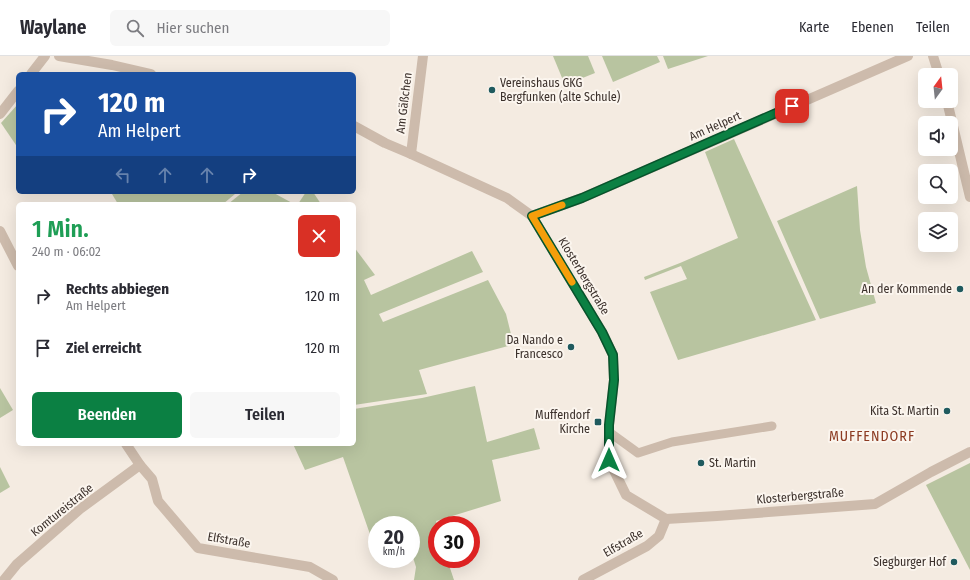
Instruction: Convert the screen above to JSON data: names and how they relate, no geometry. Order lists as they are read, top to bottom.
{
  "streets": {
    "street": [
      "Am Gäßchen",
      "Am Helpert",
      "Klosterbergstraße",
      "Komtureistraße",
      "Elfstraße"
    ]
  },
  "crossings": [
    ["Am Gäßchen", "Klosterbergstraße"],
    ["Am Helpert", "Klosterbergstraße"],
    ["Klosterbergstraße", "Elfstraße"],
    ["Komtureistraße", "Elfstraße"]
  ],
  "districts": ["MUFFENDORF"],
  "places": {
    "other": [
      "Vereinshaus GKG Bergfunken (alte Schule)",
      "An der Kommende",
      "Da Nando e Francesco",
      "Kita St. Martin",
      "St. Martin",
      "Siegburger Hof"
    ],
    "transit": ["Muffendorf Kirche"]
  },
  "north": "top",
  "page": {
    "header": "Waylane",
    "search": "Hier suchen",
    "nav": ["Karte", "Ebenen", "Teilen"],
    "turn": ["120 m", "Am Helpert"],
    "heading": ["1 Min.", "240 m · 06:02"],
    "list": [
      {
        "name": "Rechts abbiegen",
        "note": "Am Helpert",
        "value": "120 m"
      },
      {
        "name": "Ziel erreicht",
        "value": "120 m"
      }
    ],
    "buttons": ["Beenden", "Teilen"],
    "speed": "20 km/h",
    "limit": "30"
  }
}
